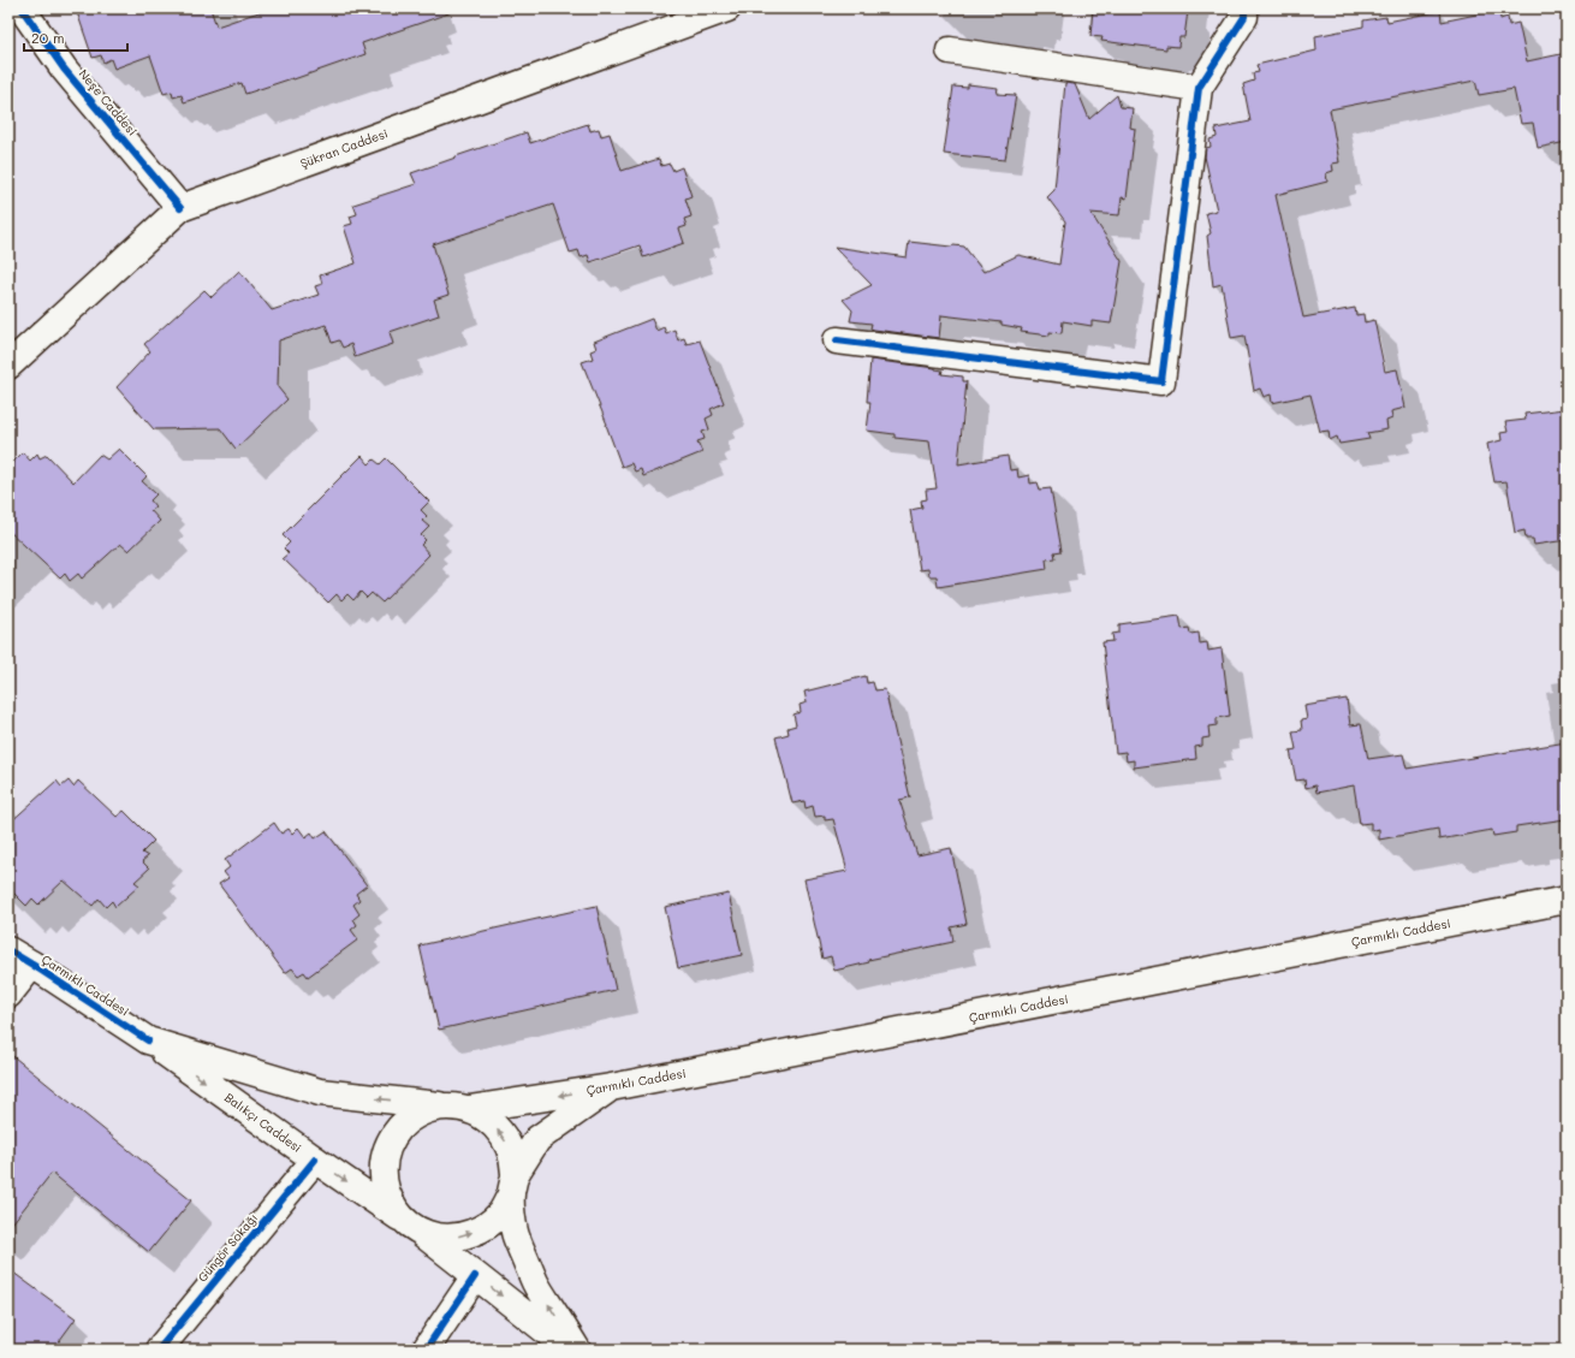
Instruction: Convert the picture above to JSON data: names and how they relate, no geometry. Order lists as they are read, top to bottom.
{
  "streets": {
    "main road": [
      "Neşe Caddesi",
      "Şükran Caddesi",
      "Çarmıklı Caddesi",
      "Balıkçı Caddesi",
      "Güngör Sokağı"
    ]
  },
  "crossings": [
    ["Neşe Caddesi", "Şükran Caddesi"],
    ["Çarmıklı Caddesi", "Balıkçı Caddesi"],
    ["Balıkçı Caddesi", "Güngör Sokağı"]
  ],
  "one_way": ["Balıkçı Caddesi"],
  "scale_bar": "20 m"
}
